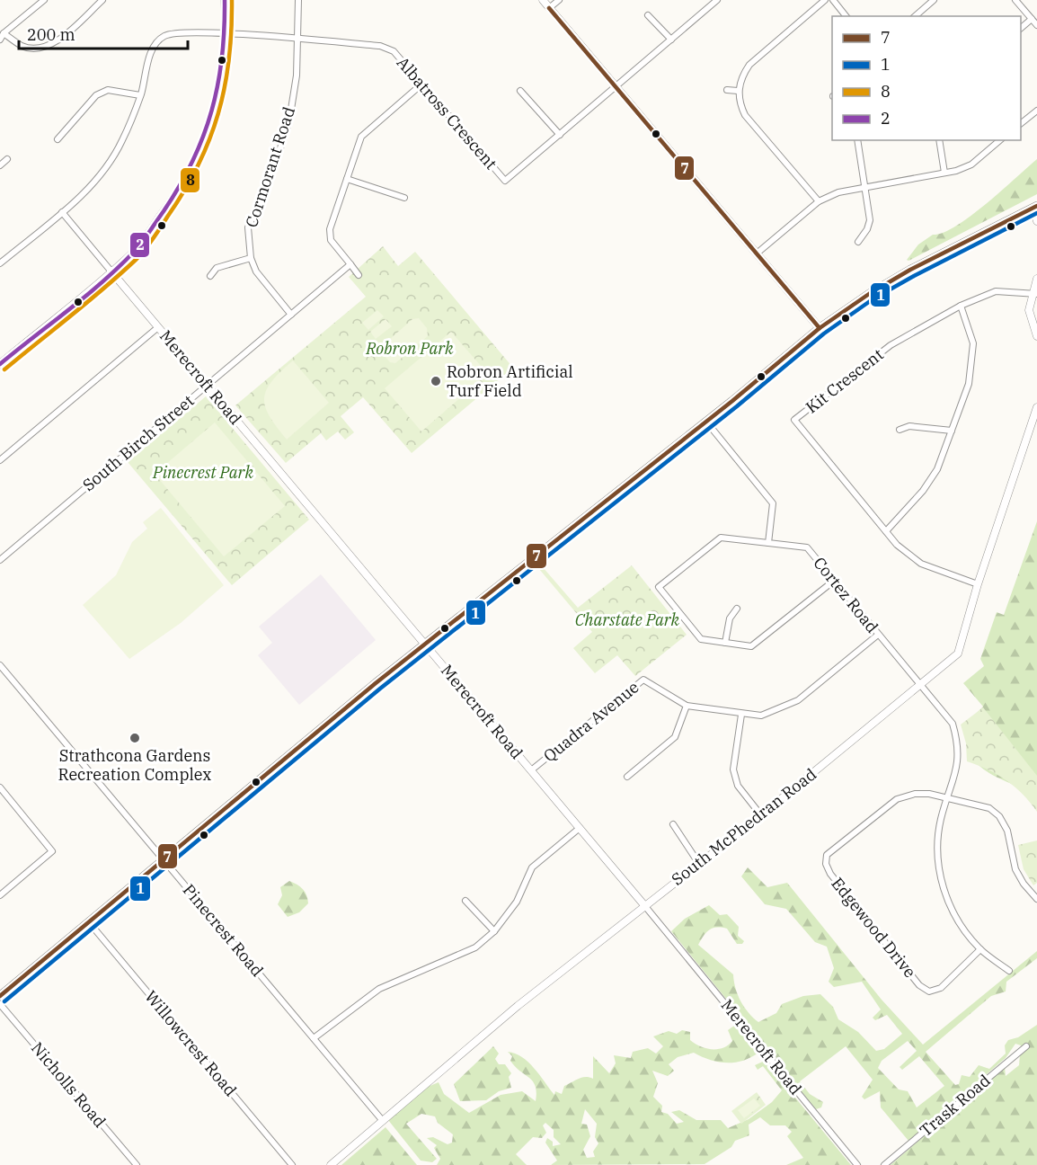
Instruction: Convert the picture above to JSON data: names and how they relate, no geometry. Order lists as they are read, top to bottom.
{
  "streets": {
    "street": [
      "Albatross Crescent",
      "Cormorant Road",
      "Merecroft Road",
      "Kit Crescent",
      "South Birch Street",
      "Cortez Road",
      "Quadra Avenue",
      "South McPhedran Road",
      "Edgewood Drive",
      "Pinecrest Road",
      "Willowcrest Road",
      "Nicholls Road",
      "Trask Road"
    ]
  },
  "crossings": [
    ["Albatross Crescent", "Cormorant Road"],
    ["Cormorant Road", "South Birch Street"],
    ["Merecroft Road", "South Birch Street"],
    ["Merecroft Road", "Quadra Avenue"],
    ["Merecroft Road", "South McPhedran Road"],
    ["Kit Crescent", "South McPhedran Road"],
    ["Cortez Road", "Quadra Avenue"],
    ["Cortez Road", "South McPhedran Road"],
    ["Cortez Road", "Edgewood Drive"],
    ["South McPhedran Road", "Pinecrest Road"]
  ],
  "parks": ["Robron Park", "Pinecrest Park", "Charstate Park"],
  "places": ["Robron Artificial Turf Field", "Strathcona Gardens Recreation Complex"],
  "lines": [
    "transit line 8",
    "transit line 2",
    "transit line 7",
    "transit line 1"
  ],
  "legend": [
    "7",
    "1",
    "8",
    "2"
  ],
  "scale_bar": "200 m"
}
